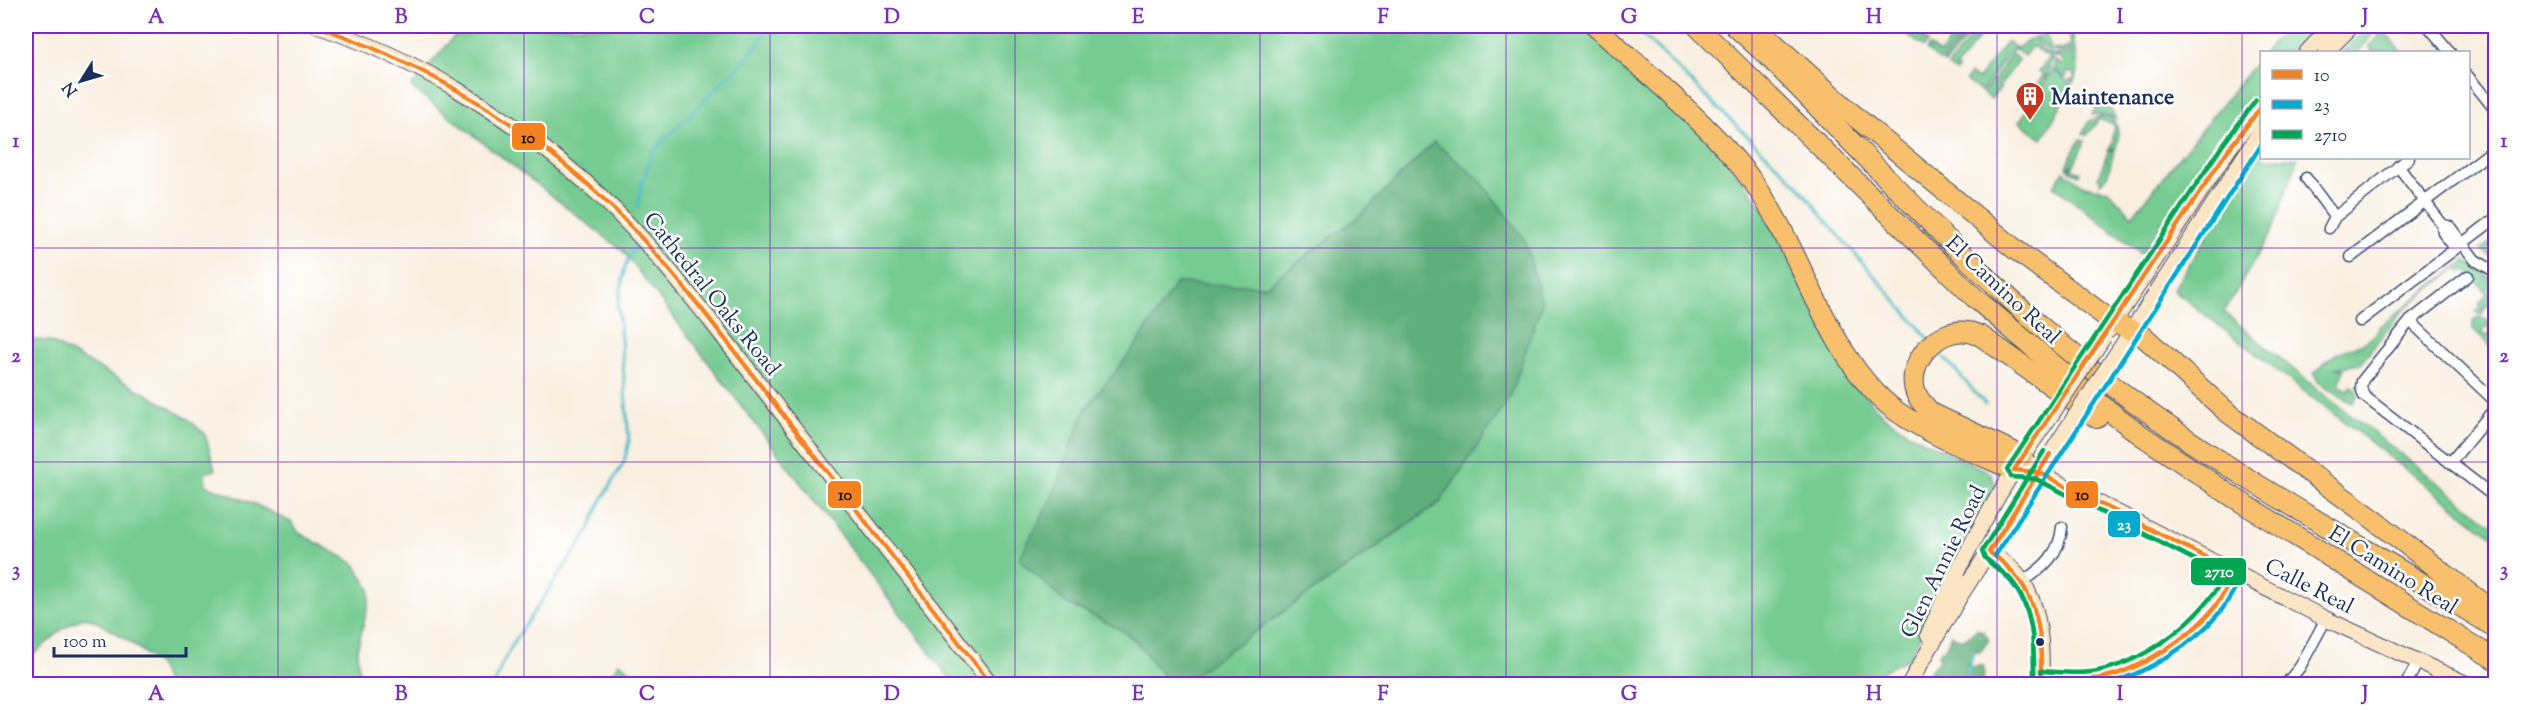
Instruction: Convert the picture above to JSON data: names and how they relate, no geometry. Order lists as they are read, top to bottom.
{
  "streets": {
    "highway": ["El Camino Real"],
    "main road": ["Cathedral Oaks Road", "Glen Annie Road", "Calle Real"]
  },
  "crossings": [
    ["Glen Annie Road", "Calle Real"]
  ],
  "places": {
    "building": ["Maintenance"]
  },
  "lines": ["transit line 10", "transit line 2710", "transit line 23"],
  "legend": ["10", "23", "2710"],
  "scale_bar": "100 m",
  "north": "bottom left",
  "grid": {
    "columns": [
      "A",
      "B",
      "C",
      "D",
      "E",
      "F",
      "G",
      "H",
      "I",
      "J"
    ],
    "rows": ["1", "2", "3"]
  }
}
